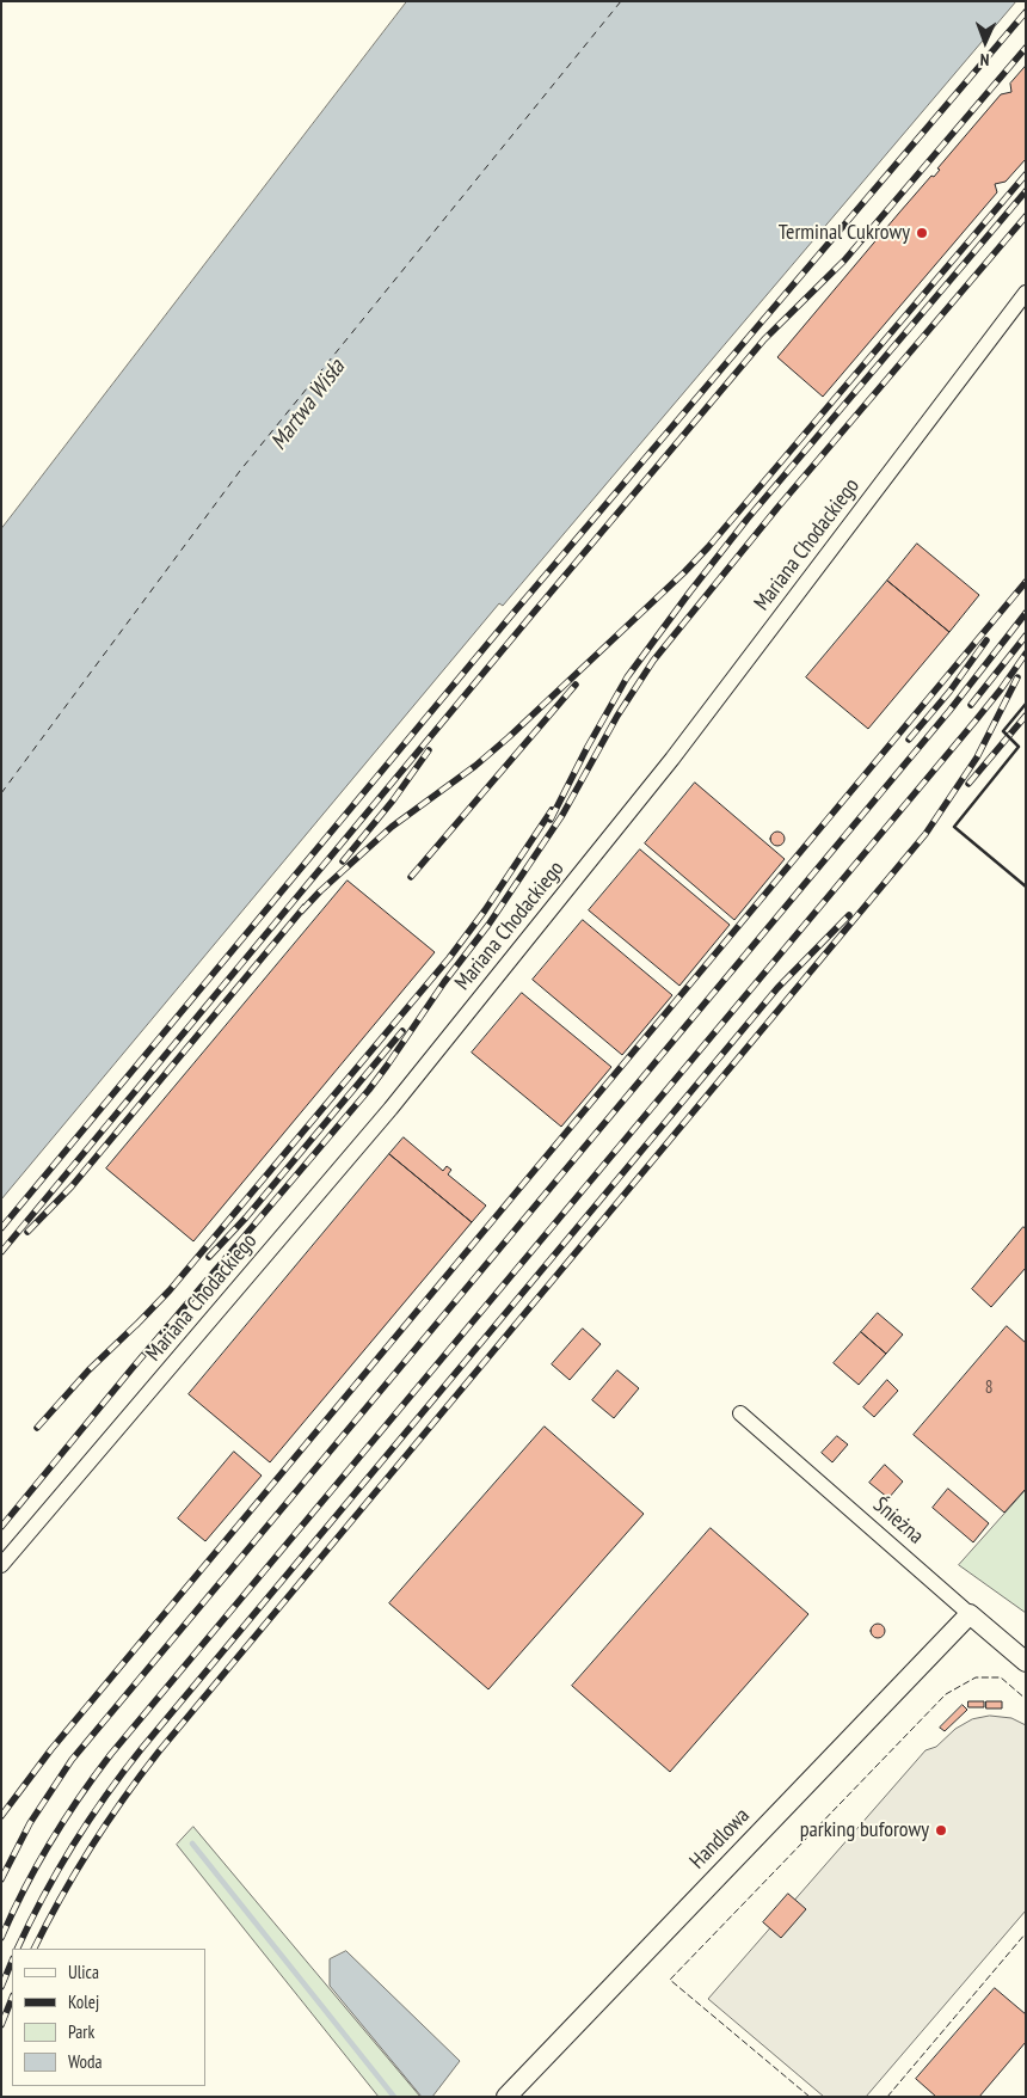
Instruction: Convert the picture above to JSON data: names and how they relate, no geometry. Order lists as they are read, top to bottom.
{
  "streets": {
    "street": ["Mariana Chodackiego", "Śnieżna", "Handlowa"]
  },
  "crossings": [
    ["Śnieżna", "Handlowa"]
  ],
  "water": ["Martwa Wisła"],
  "places": ["Terminal Cukrowy", "parking buforowy"],
  "house_numbers": ["8"],
  "legend": [
    "Ulica",
    "Kolej",
    "Park",
    "Woda"
  ],
  "north": "bottom"
}
